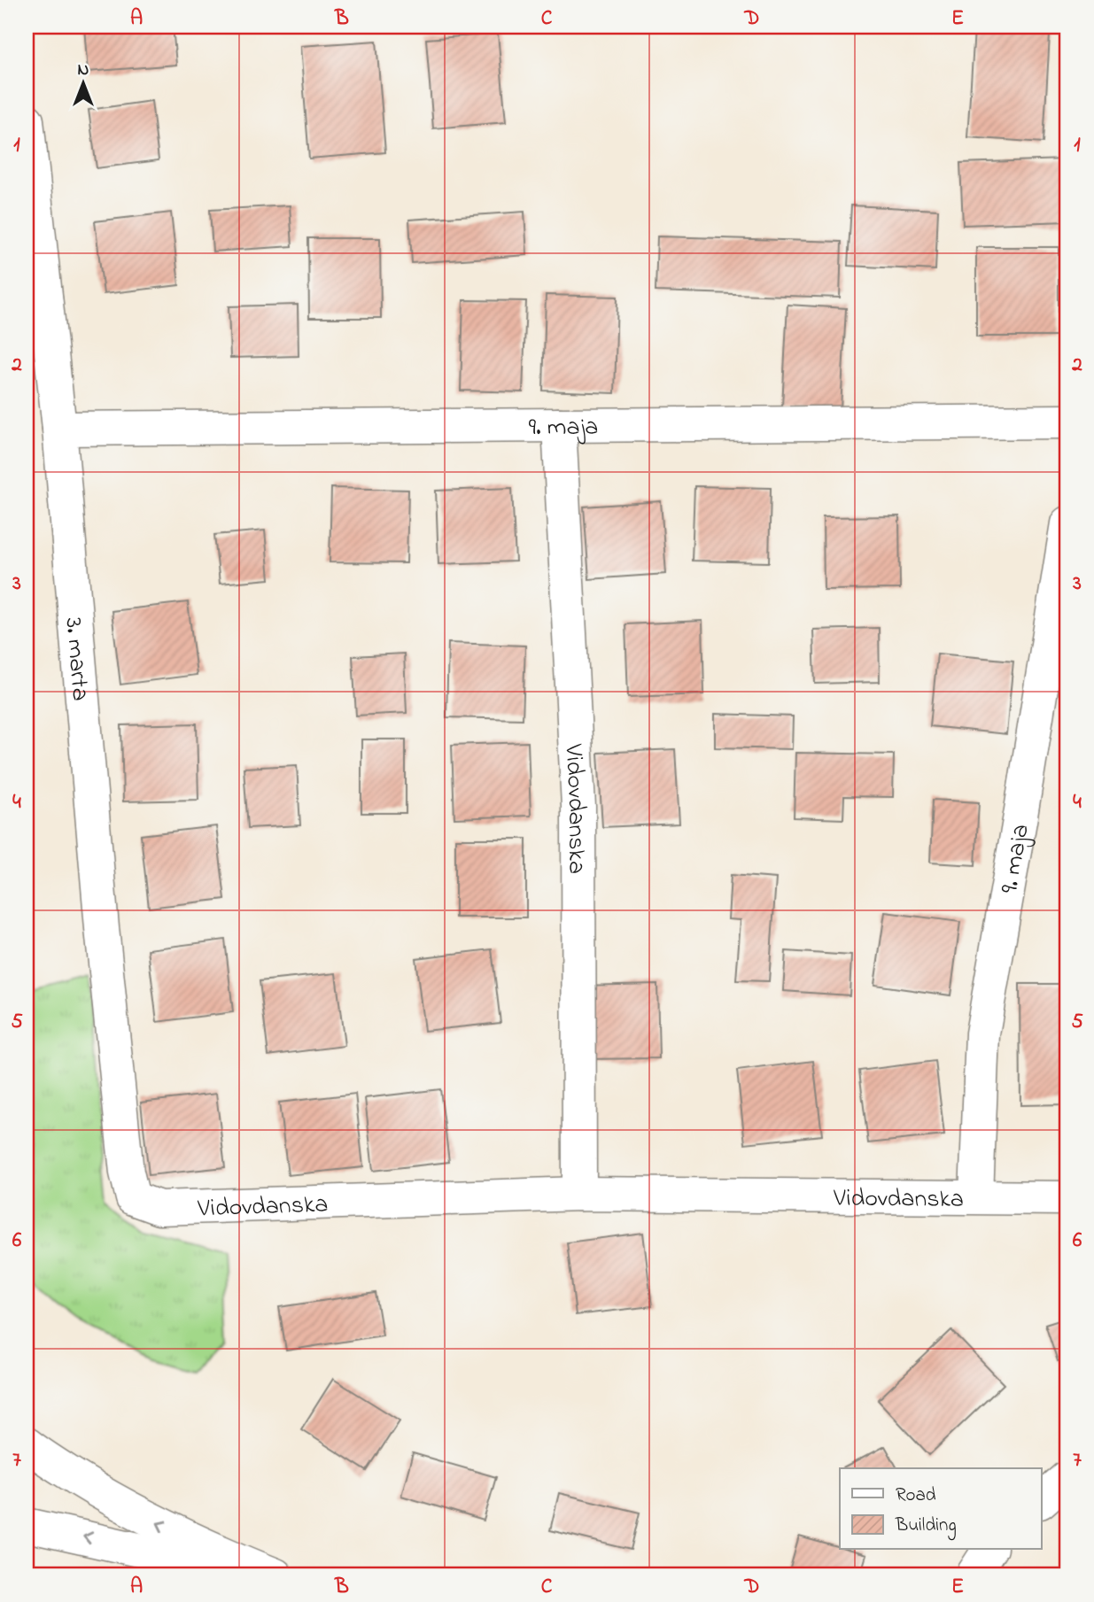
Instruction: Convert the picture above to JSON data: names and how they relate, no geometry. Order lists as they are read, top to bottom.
{
  "streets": {
    "street": ["9. maja", "3. marta", "Vidovdanska"]
  },
  "crossings": [
    ["9. maja", "3. marta"],
    ["9. maja", "Vidovdanska"],
    ["3. marta", "Vidovdanska"]
  ],
  "legend": ["Road", "Building"],
  "north": "top",
  "grid": {
    "columns": [
      "A",
      "B",
      "C",
      "D",
      "E"
    ],
    "rows": [
      "1",
      "2",
      "3",
      "4",
      "5",
      "6",
      "7"
    ]
  }
}
